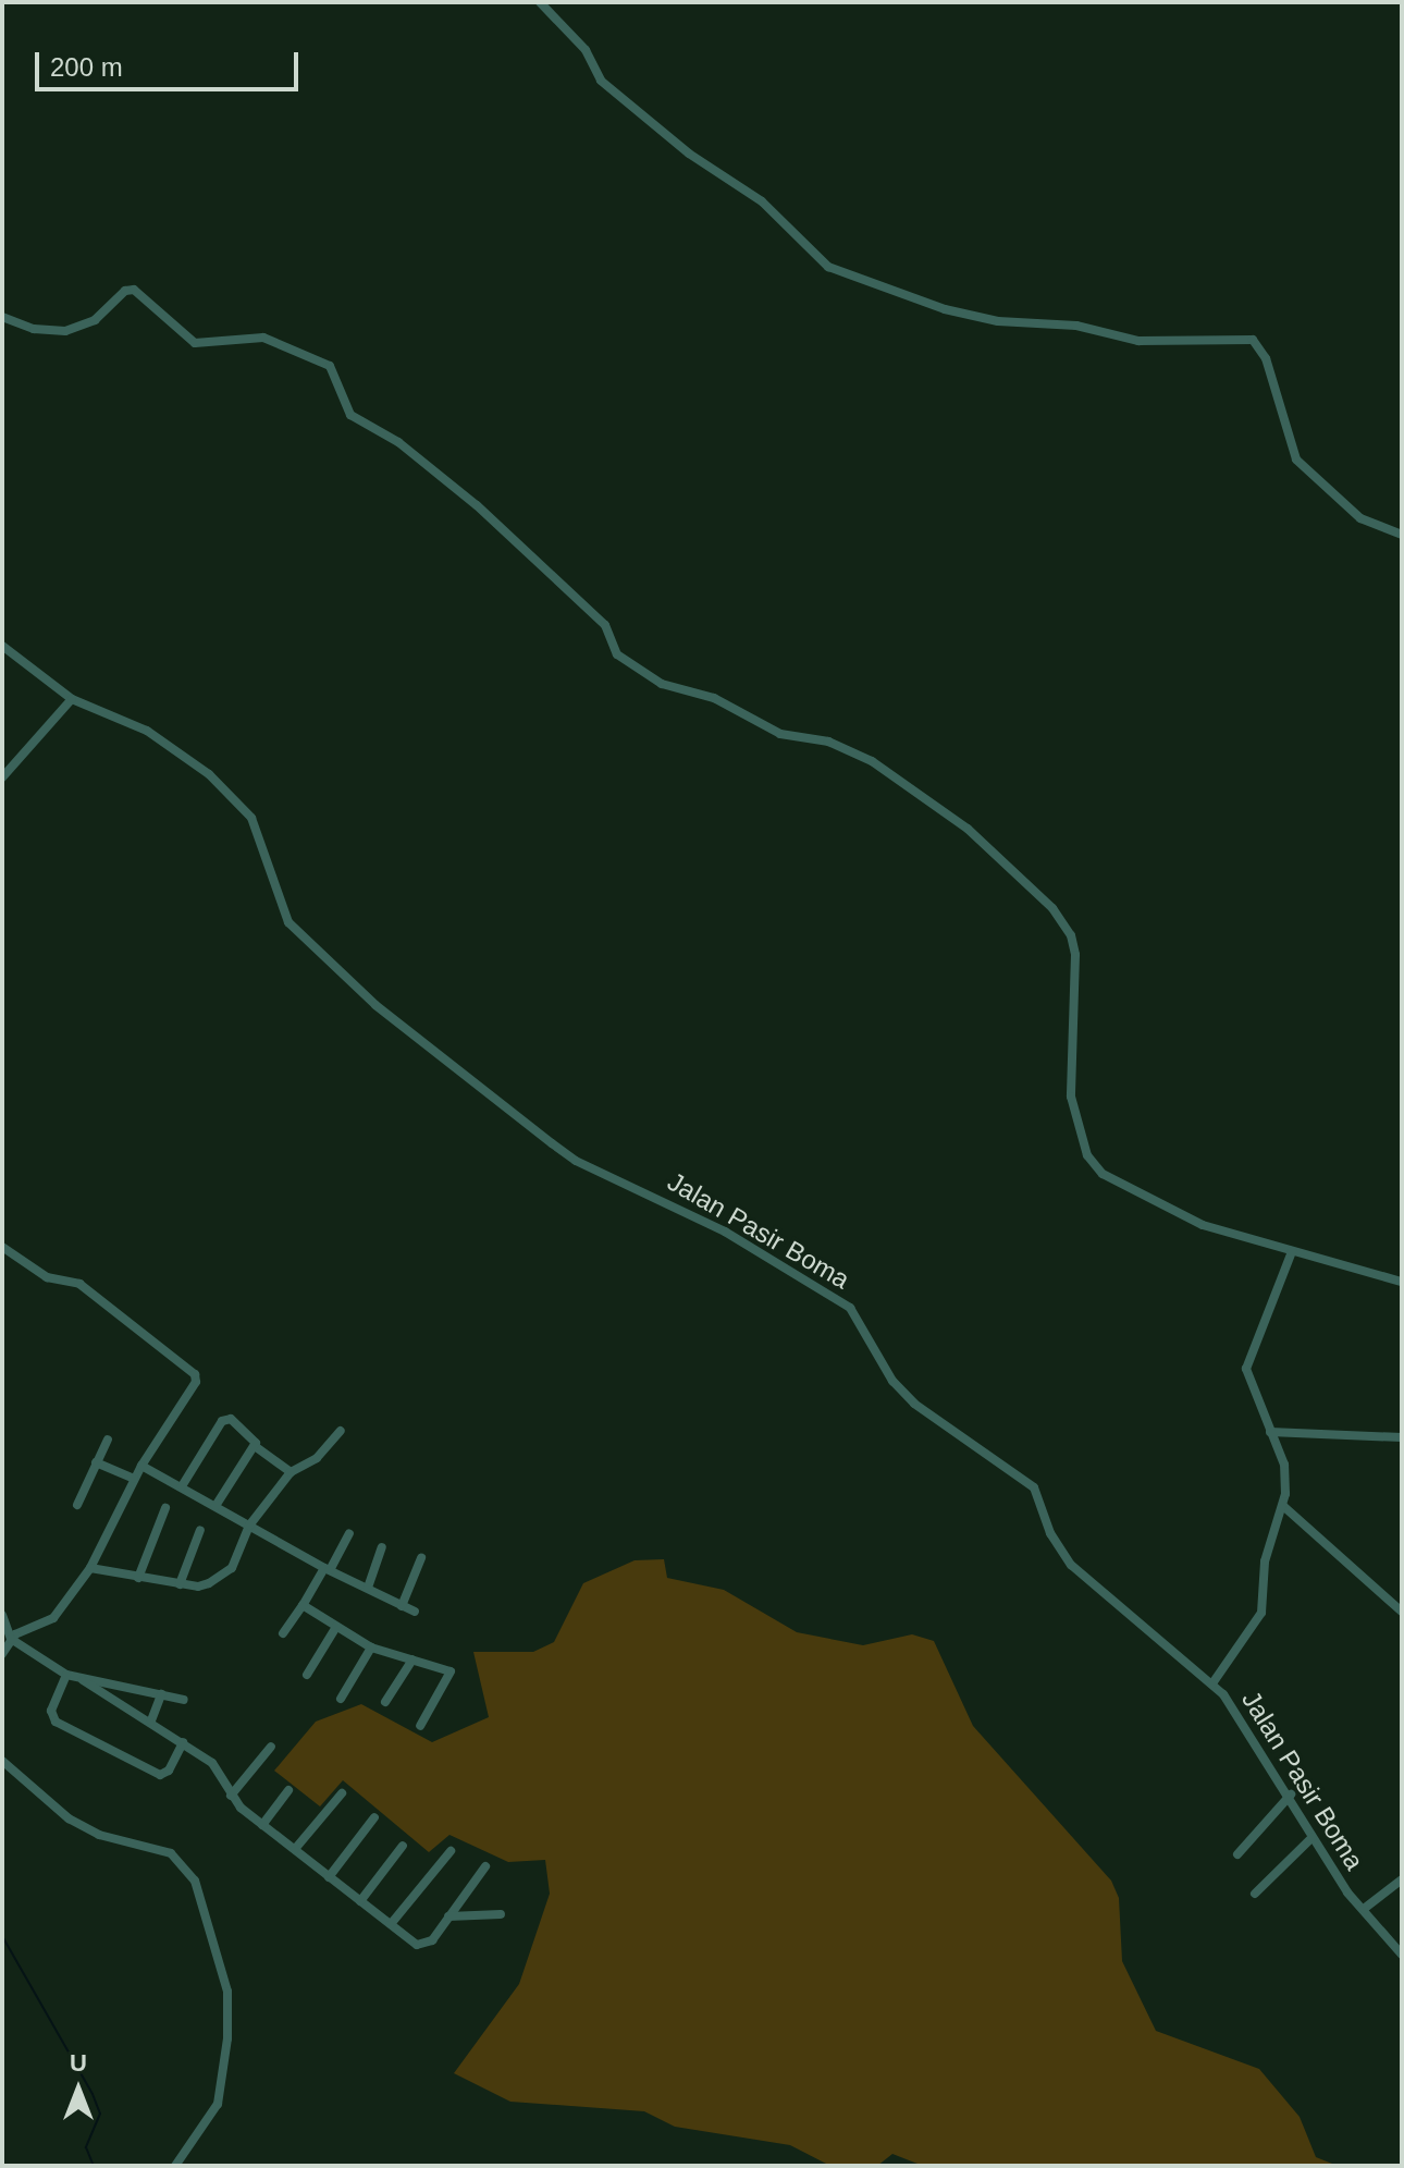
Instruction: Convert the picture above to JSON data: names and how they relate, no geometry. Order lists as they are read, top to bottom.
{
  "streets": {
    "street": ["Jalan Pasir Boma"]
  },
  "scale_bar": "200 m",
  "north": "top"
}
